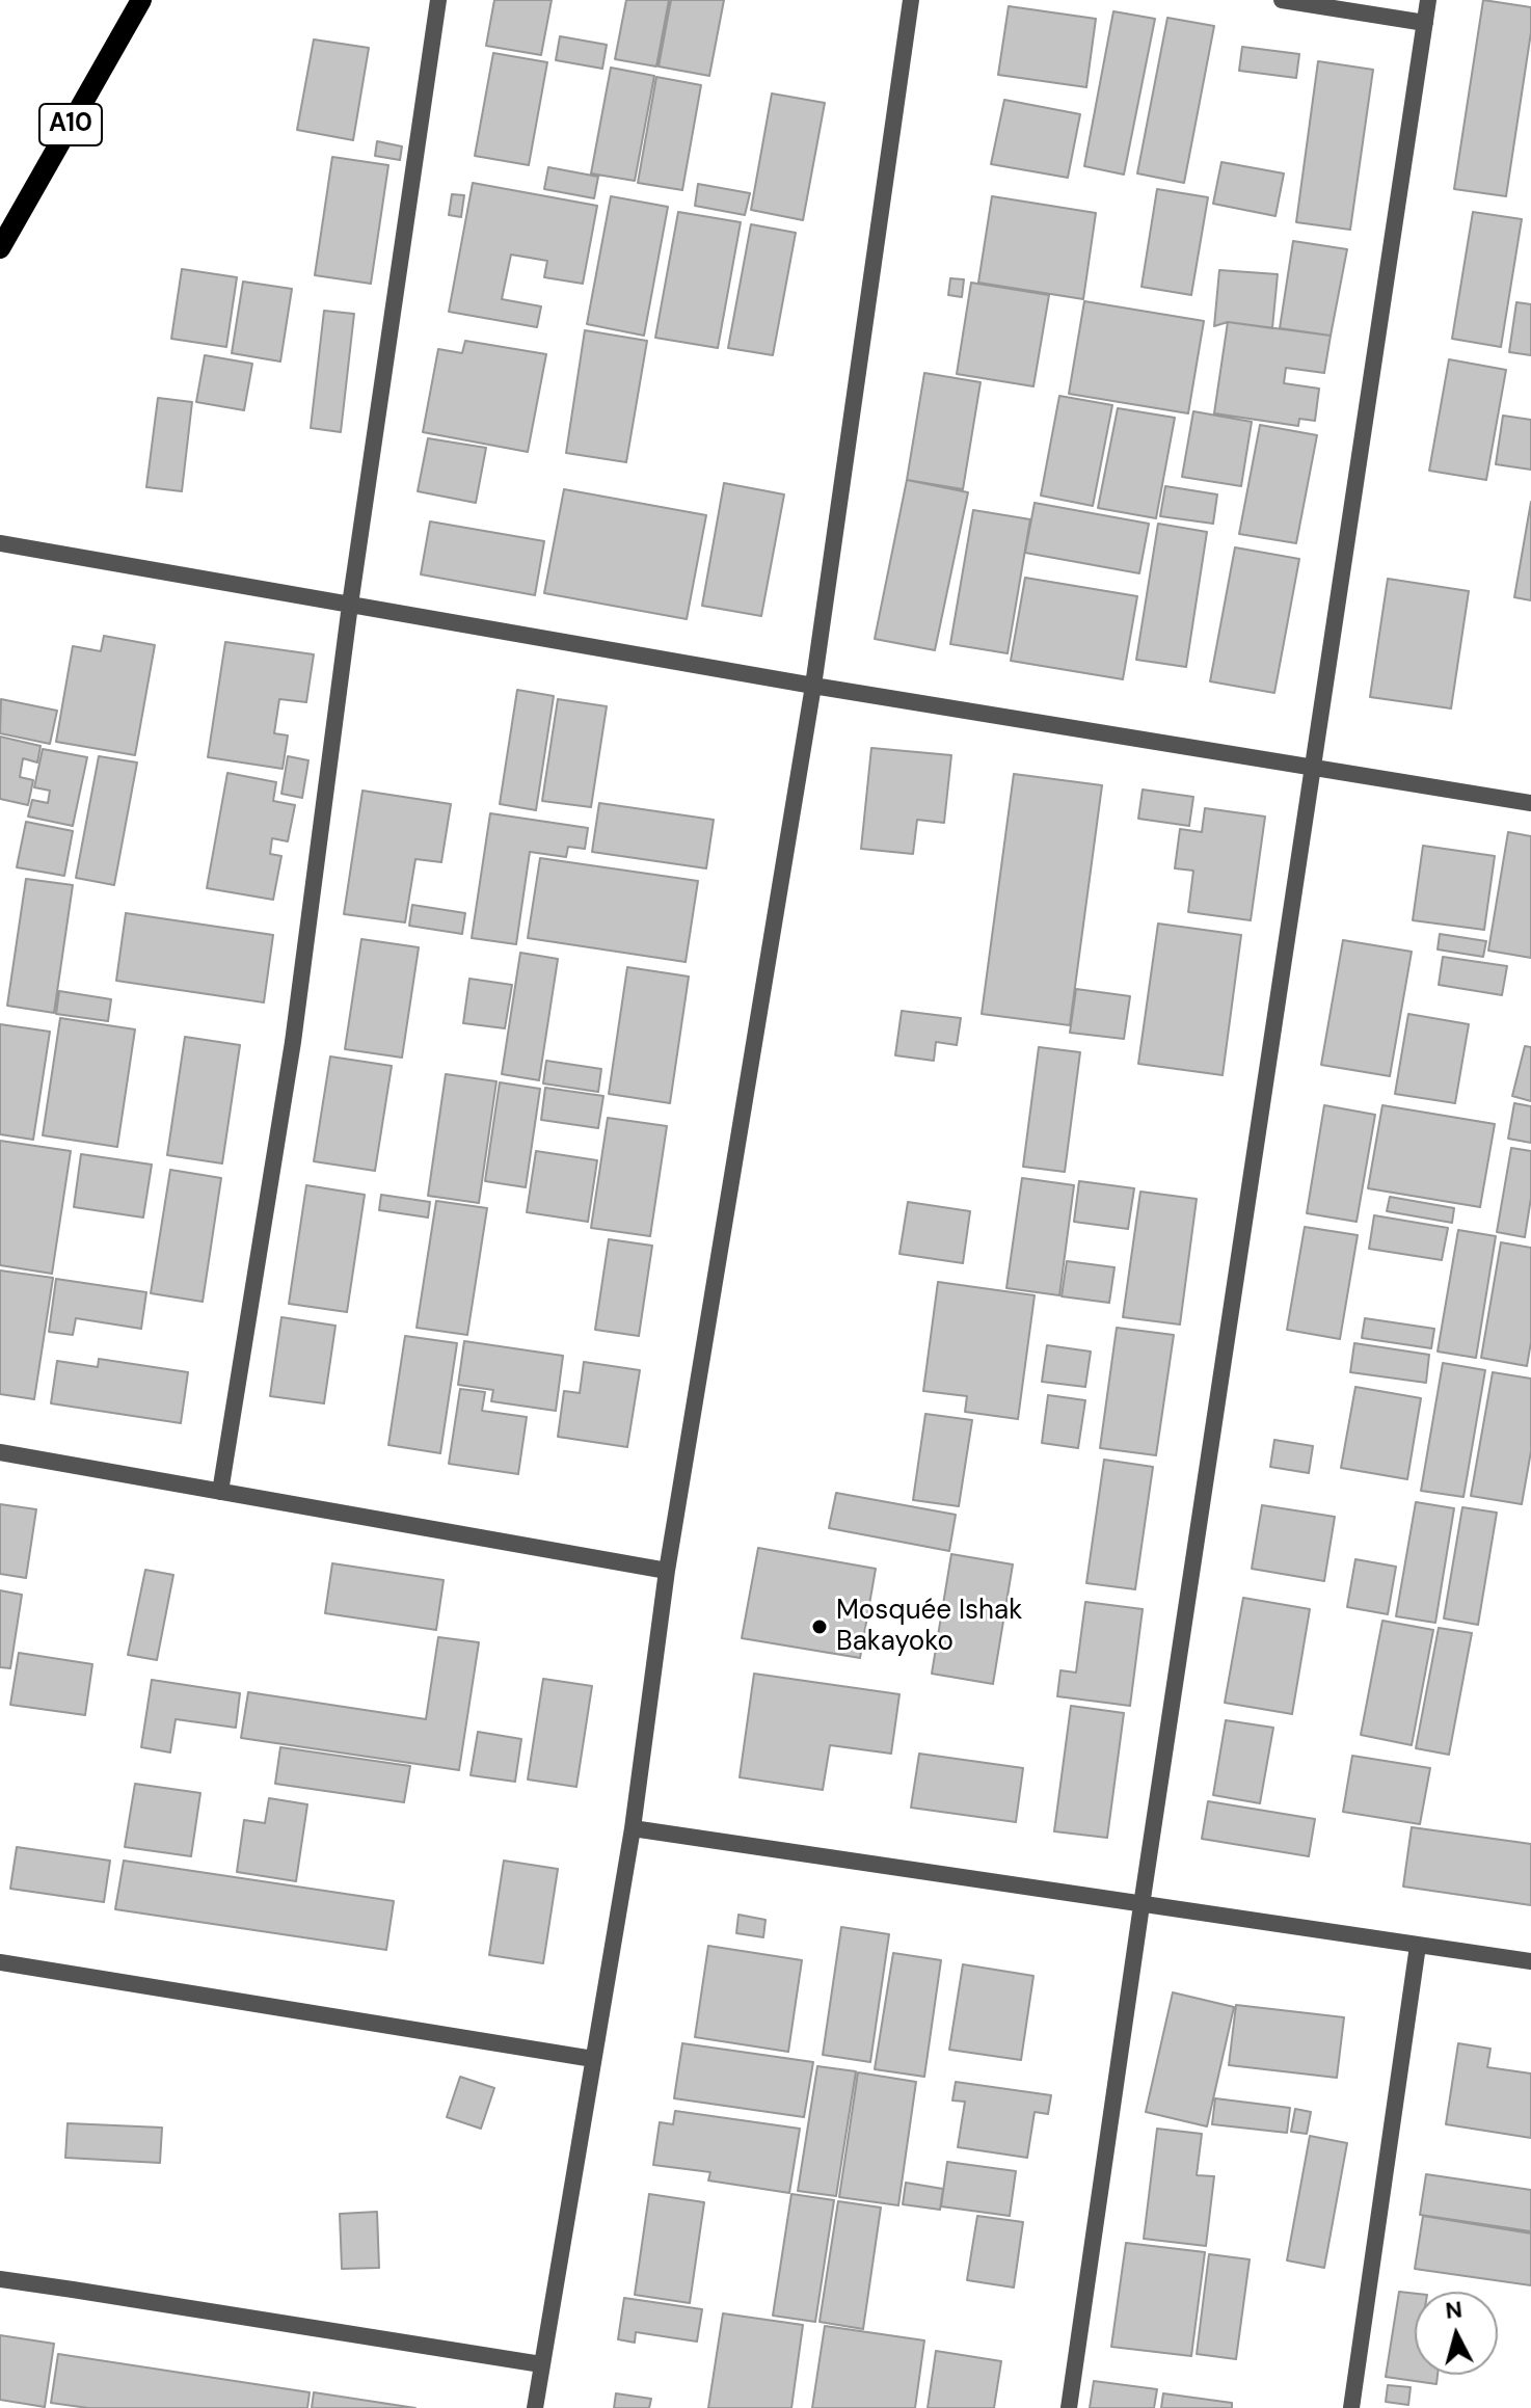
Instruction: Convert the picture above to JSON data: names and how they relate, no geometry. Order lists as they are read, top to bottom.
{
  "streets": {
    "main road": ["A10"]
  },
  "places": ["Mosquée Ishak Bakayoko"],
  "north": "top"
}
